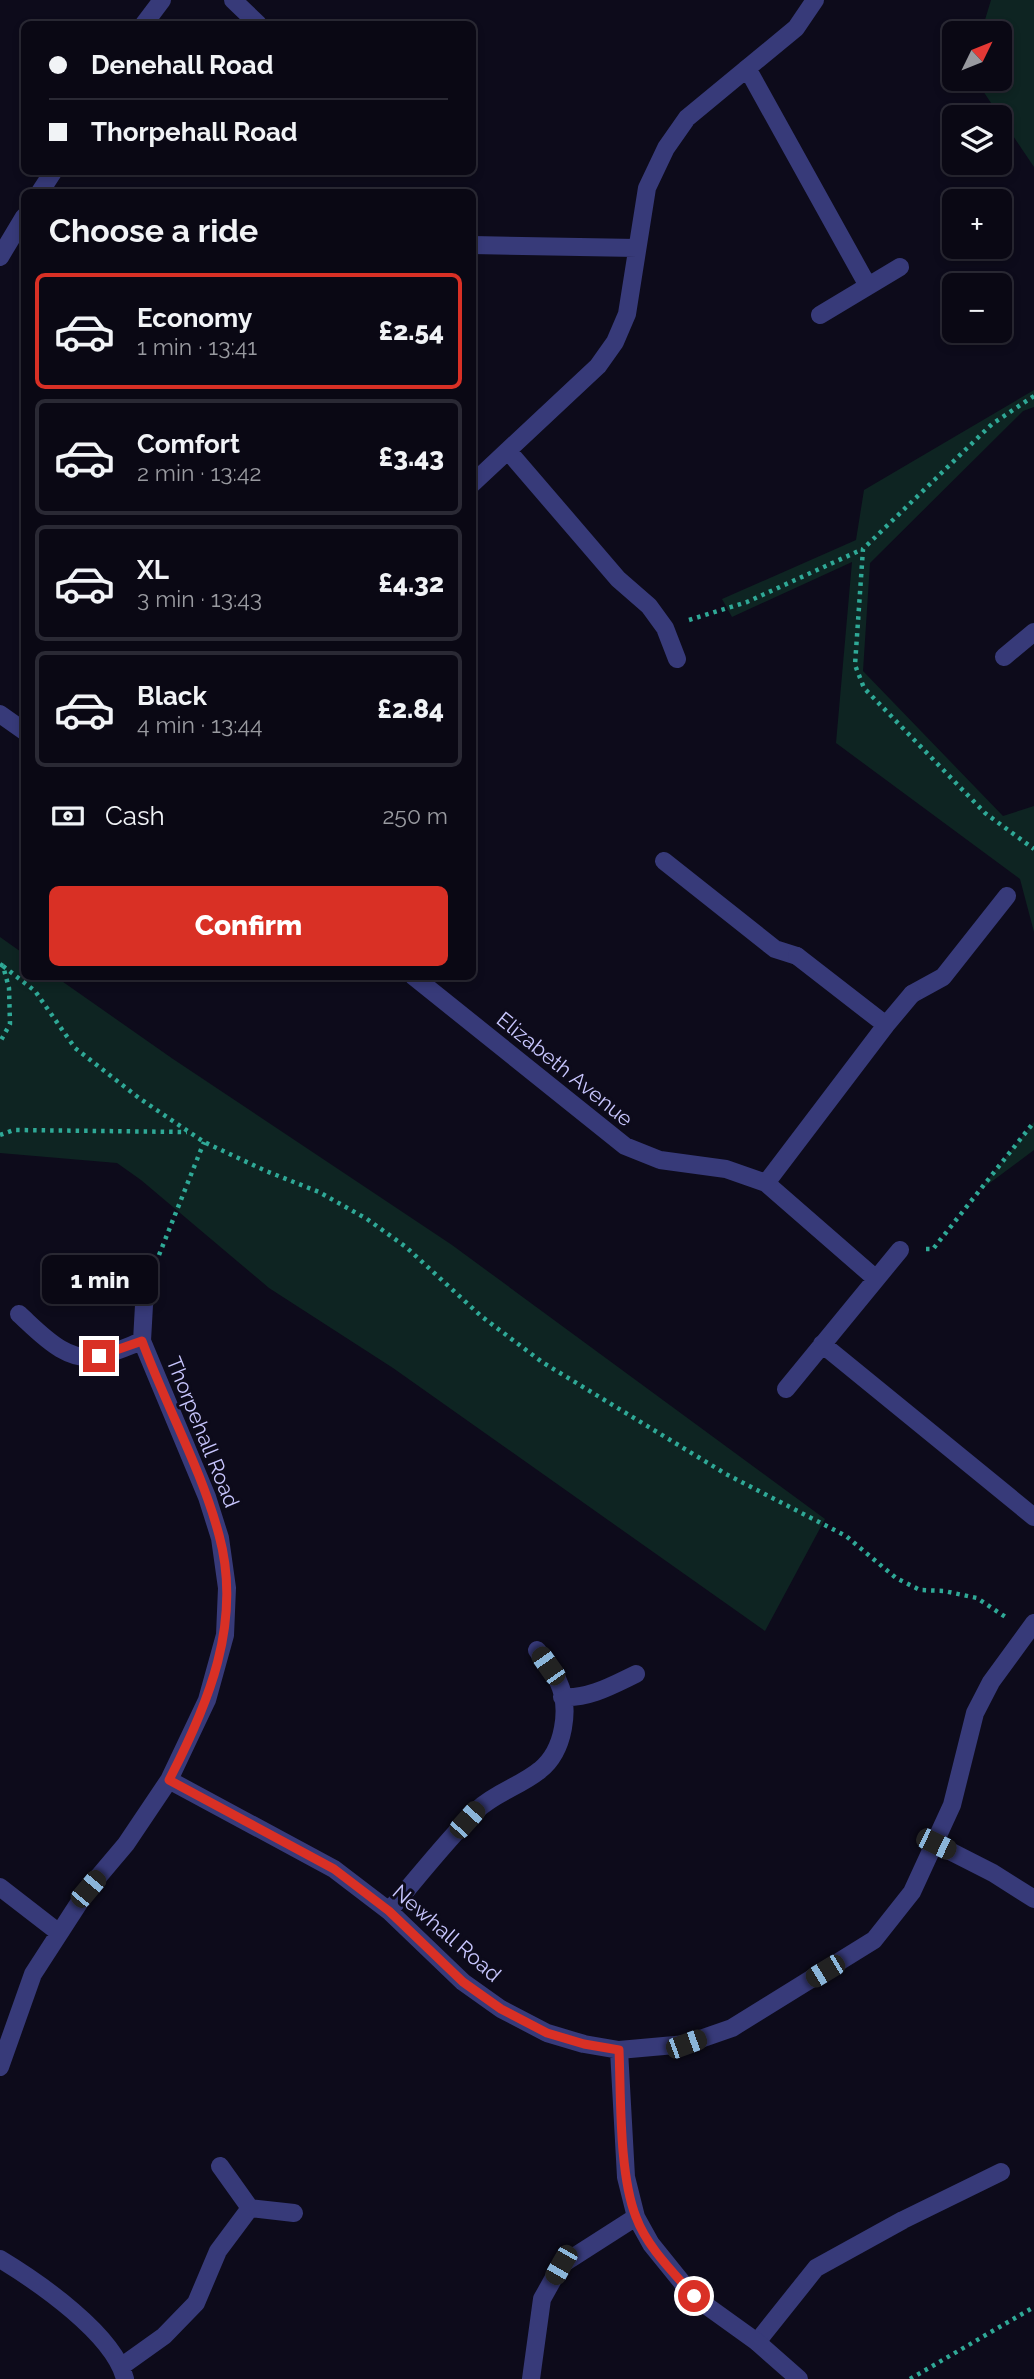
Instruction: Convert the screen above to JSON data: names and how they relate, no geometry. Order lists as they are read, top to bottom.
{
  "streets": {
    "street": ["Elizabeth Avenue", "Thorpehall Road", "Newhall Road"]
  },
  "crossings": [
    ["Thorpehall Road", "Newhall Road"]
  ],
  "north": "top right",
  "page": {
    "map_buttons": ["+", "−"],
    "banner": ["Denehall Road", "Thorpehall Road"],
    "heading": "Choose a ride",
    "list": [
      {
        "name": "Economy",
        "note": "1 min · 13:41",
        "value": "£2.54"
      },
      {
        "name": "Comfort",
        "note": "2 min · 13:42",
        "value": "£3.43"
      },
      {
        "name": "XL",
        "note": "3 min · 13:43",
        "value": "£4.32"
      },
      {
        "name": "Black",
        "note": "4 min · 13:44",
        "value": "£2.84"
      }
    ],
    "pay": ["Cash", "250 m"],
    "buttons": "Confirm",
    "bubble": "1 min"
  }
}
